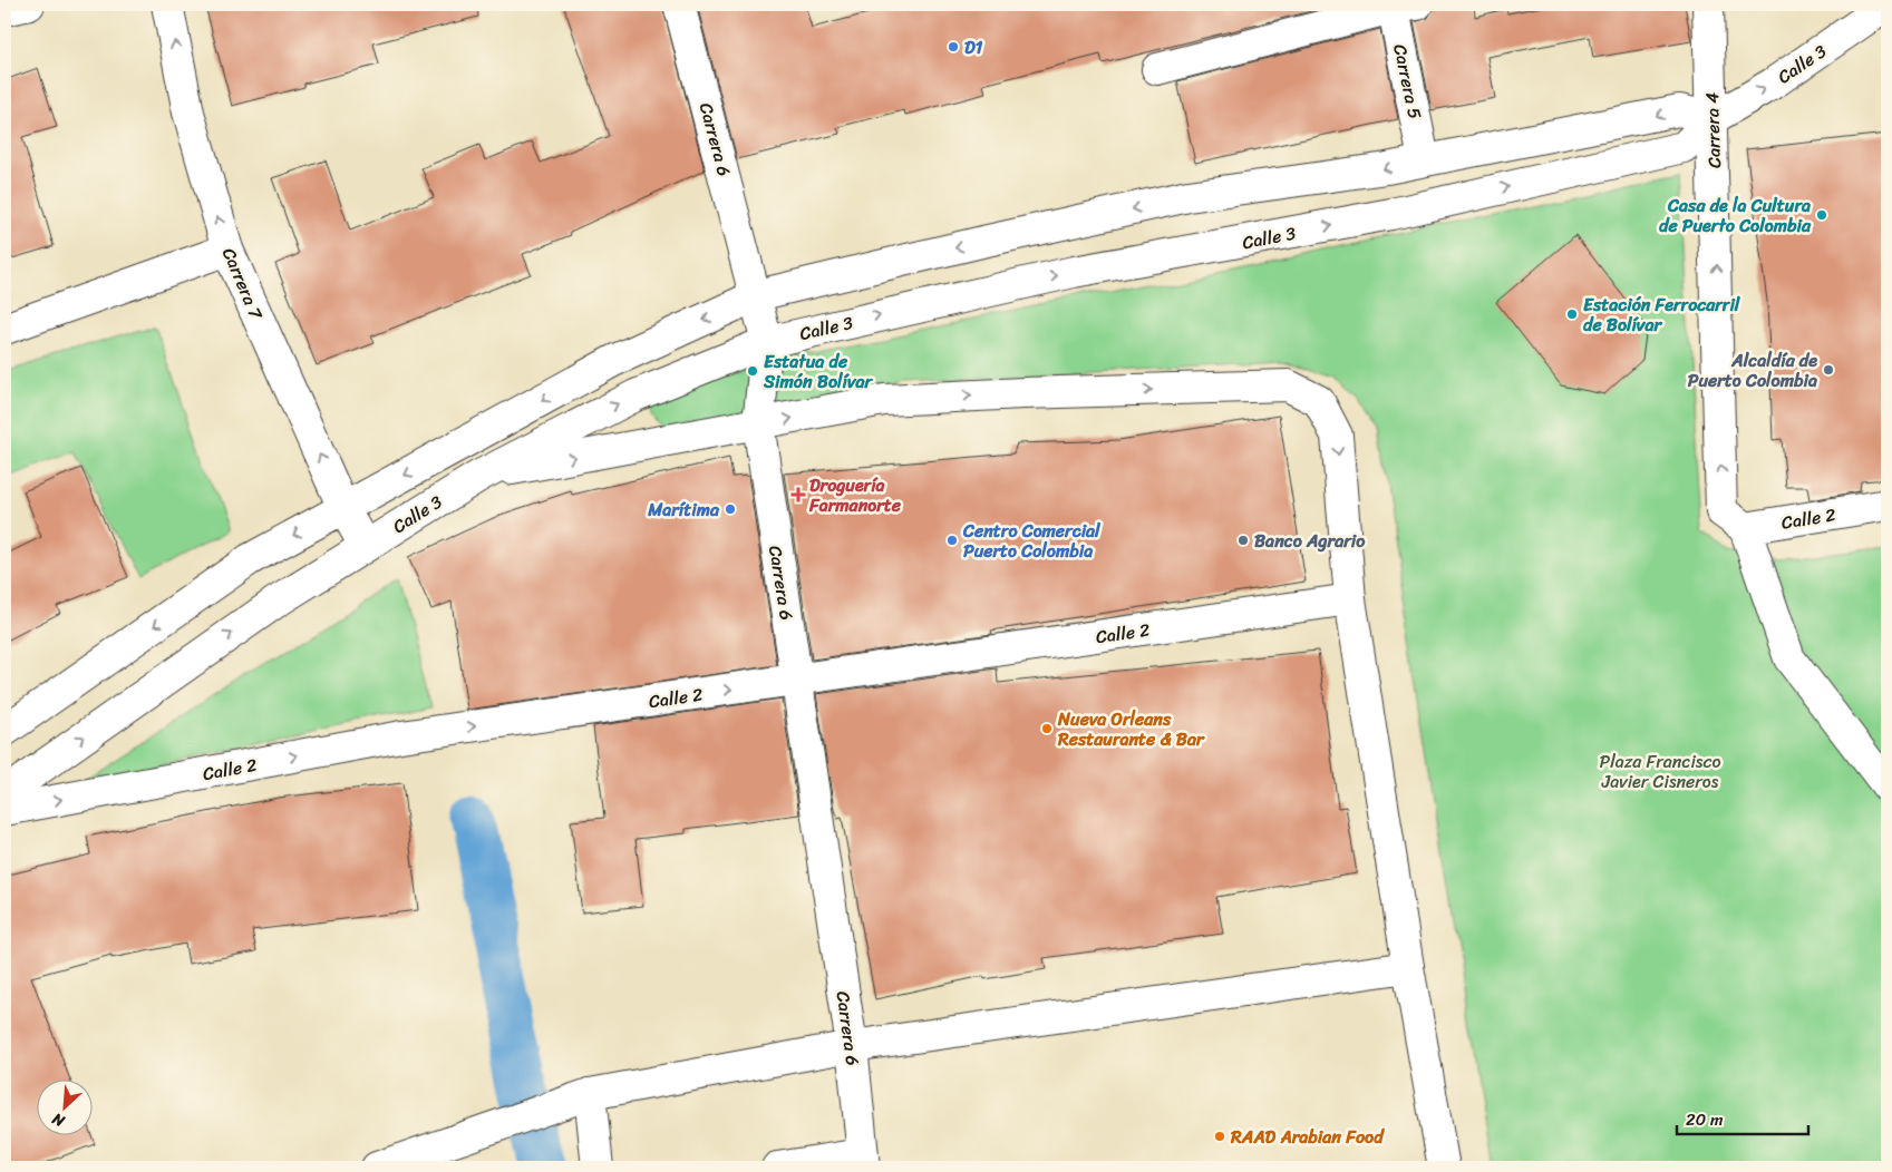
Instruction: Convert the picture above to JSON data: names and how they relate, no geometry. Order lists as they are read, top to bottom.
{
  "streets": {
    "street": [
      "Calle 3",
      "Carrera 5",
      "Carrera 4",
      "Carrera 6",
      "Carrera 7",
      "Calle 2"
    ]
  },
  "crossings": [
    ["Calle 3", "Carrera 4"],
    ["Calle 3", "Carrera 6"],
    ["Calle 3", "Carrera 7"],
    ["Carrera 4", "Calle 2"],
    ["Carrera 6", "Calle 2"]
  ],
  "one_way": ["Carrera 4", "Carrera 7"],
  "parks": ["Plaza Francisco Javier Cisneros"],
  "places": {
    "other": [
      "D1",
      "Casa de la Cultura de Puerto Colombia",
      "Estación Ferrocarril de Bolívar",
      "Alcaldía de Puerto Colombia",
      "Estatua de Simón Bolívar",
      "Marítima",
      "Centro Comercial Puerto Colombia",
      "Banco Agrario",
      "Nueva Orleans Restaurante & Bar",
      "RAAD Arabian Food"
    ],
    "health": ["Droguería Farmanorte"]
  },
  "scale_bar": "20 m",
  "north": "bottom left"
}
